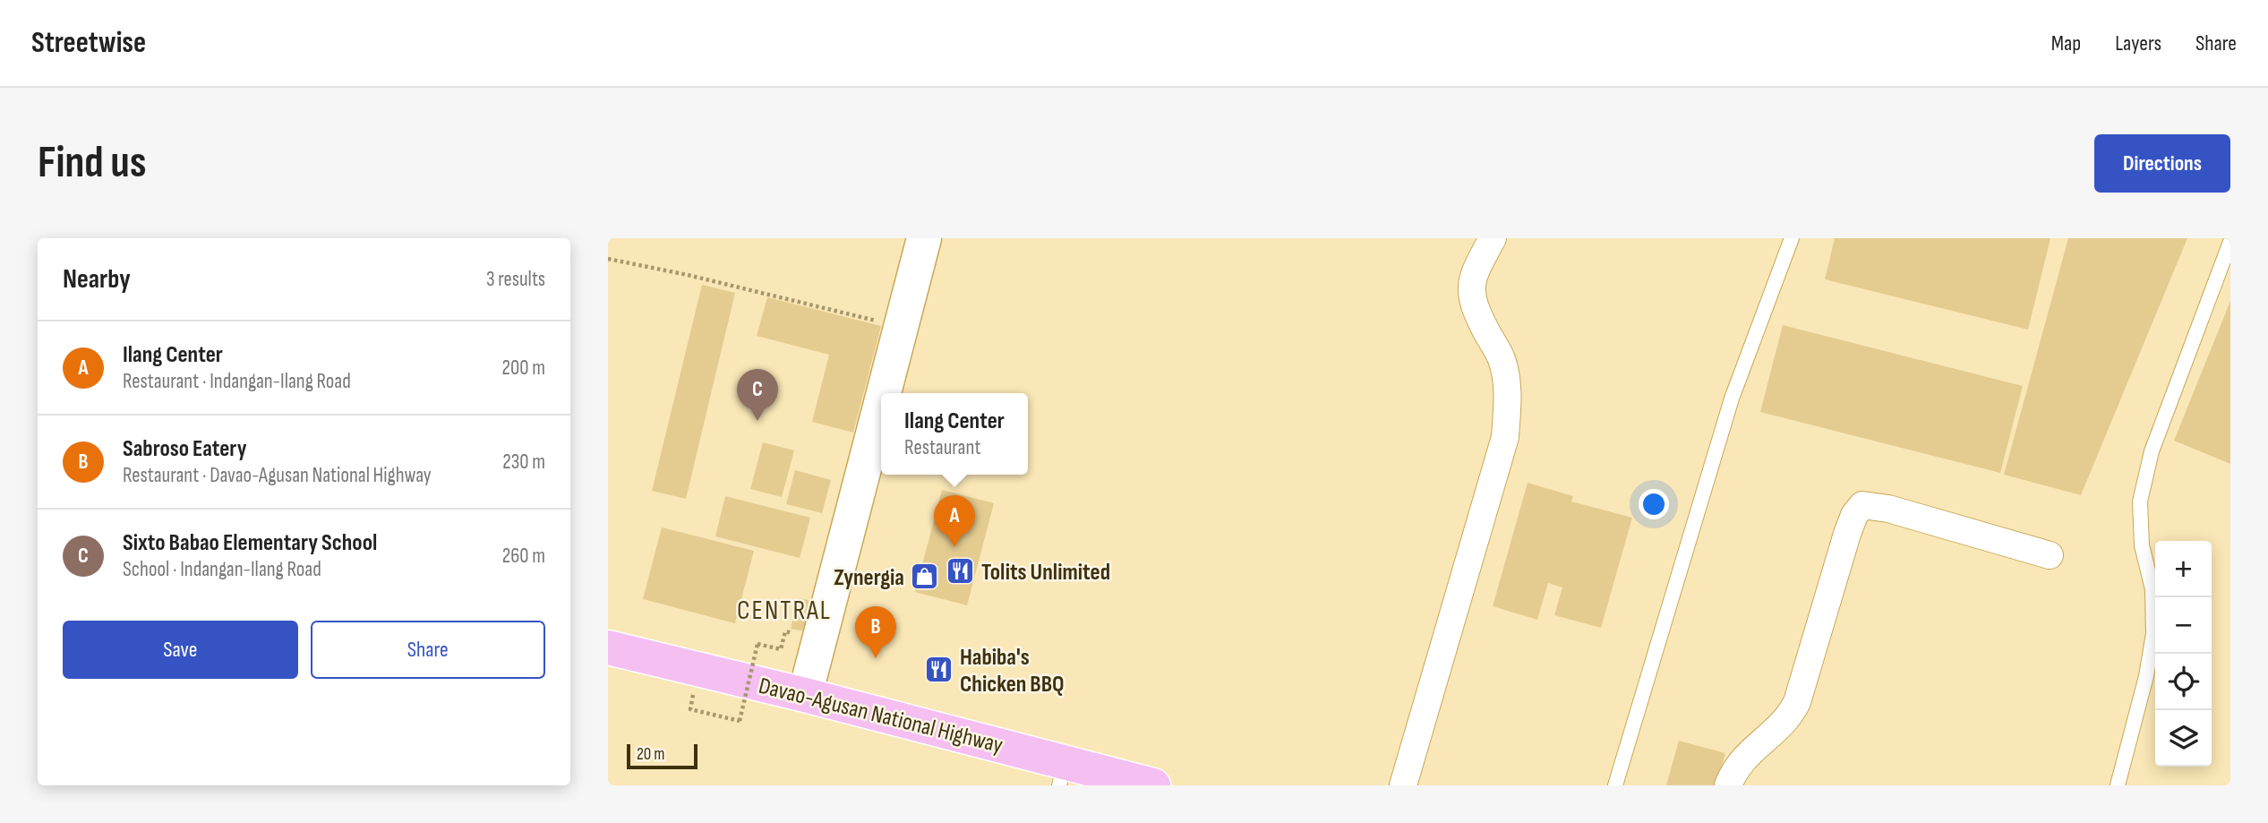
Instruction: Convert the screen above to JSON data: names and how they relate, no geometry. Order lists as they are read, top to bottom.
{
  "streets": {
    "highway": ["Davao-Agusan National Highway"]
  },
  "districts": ["CENTRAL"],
  "places": {
    "restaurant": ["Tolits Unlimited", "Habiba's Chicken BBQ"],
    "shop": ["Zynergia"]
  },
  "scale_bar": "20 m",
  "page": {
    "header": "Streetwise",
    "nav": ["Map", "Layers", "Share"],
    "buttons": [
      "Directions",
      ["Save", "Share"]
    ],
    "title": "Find us",
    "heading": ["Nearby", "3 results"],
    "list": [
      {
        "mark": "A",
        "name": "Ilang Center",
        "note": "Restaurant · Indangan-Ilang Road",
        "value": "200 m"
      },
      {
        "mark": "B",
        "name": "Sabroso Eatery",
        "note": "Restaurant · Davao-Agusan National Highway",
        "value": "230 m"
      },
      {
        "mark": "C",
        "name": "Sixto Babao Elementary School",
        "note": "School · Indangan-Ilang Road",
        "value": "260 m"
      }
    ],
    "pins": ["C", "A", "B"],
    "popup": ["Ilang Center", "Restaurant"],
    "map_buttons": ["+", "−"],
    "scale": "20 m"
  }
}
